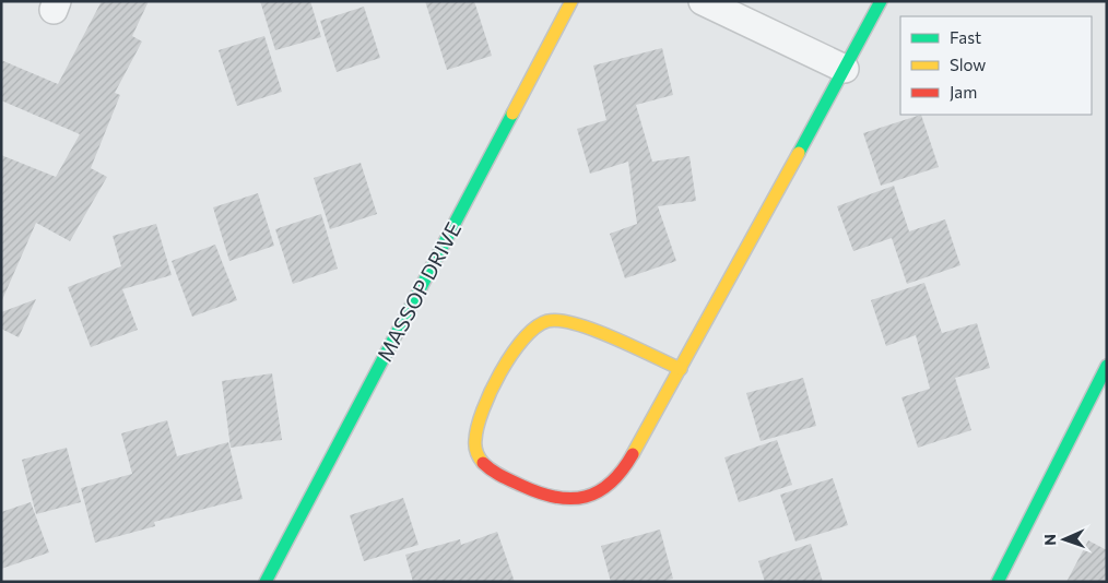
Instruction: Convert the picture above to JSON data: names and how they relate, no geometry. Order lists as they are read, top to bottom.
{
  "streets": {
    "street": ["MASSOP DRIVE"]
  },
  "legend": ["Fast", "Slow", "Jam"],
  "north": "left"
}
